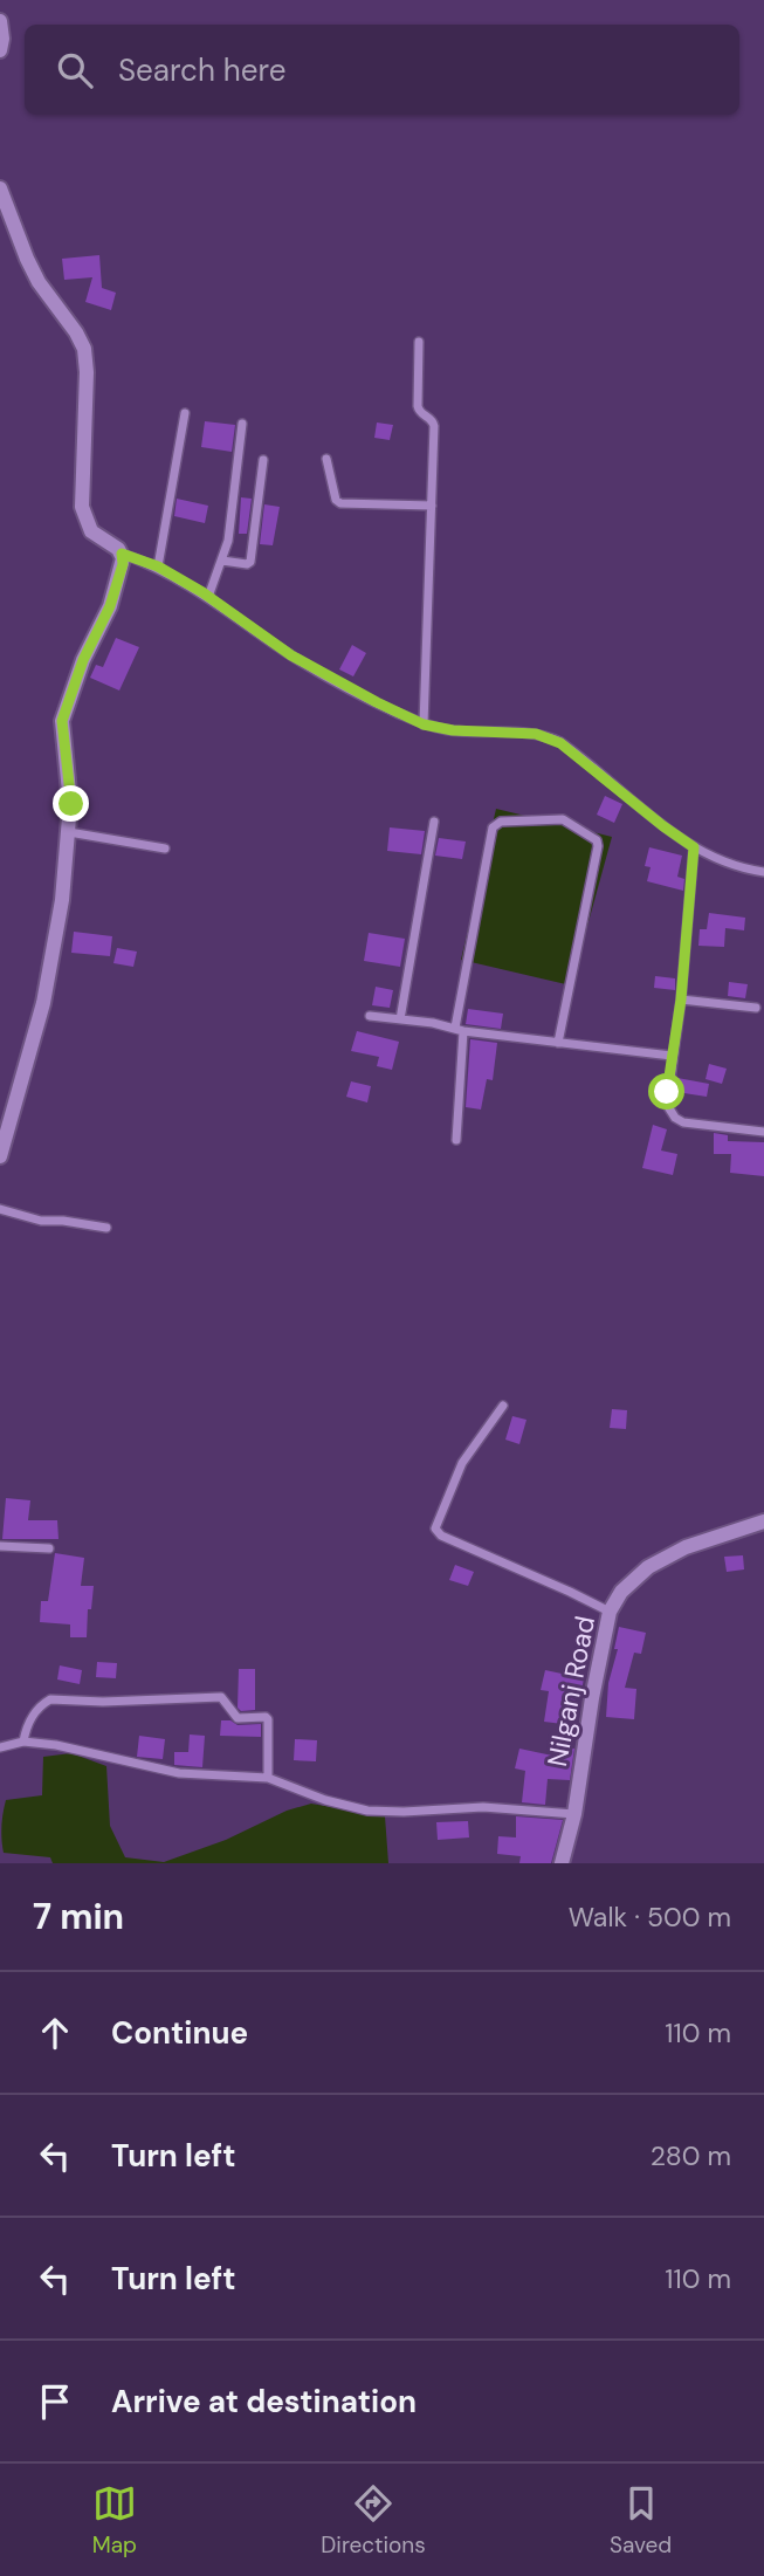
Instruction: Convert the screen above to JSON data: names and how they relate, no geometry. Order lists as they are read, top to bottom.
{
  "streets": {
    "street": ["Nilganj Road"]
  },
  "page": {
    "search": "Search here",
    "heading": ["7 min", "Walk · 500 m"],
    "list": [
      ["Continue", "110 m"],
      ["Turn left", "280 m"],
      ["Turn left", "110 m"],
      "Arrive at destination"
    ],
    "nav": ["Map", "Directions", "Saved"]
  }
}
